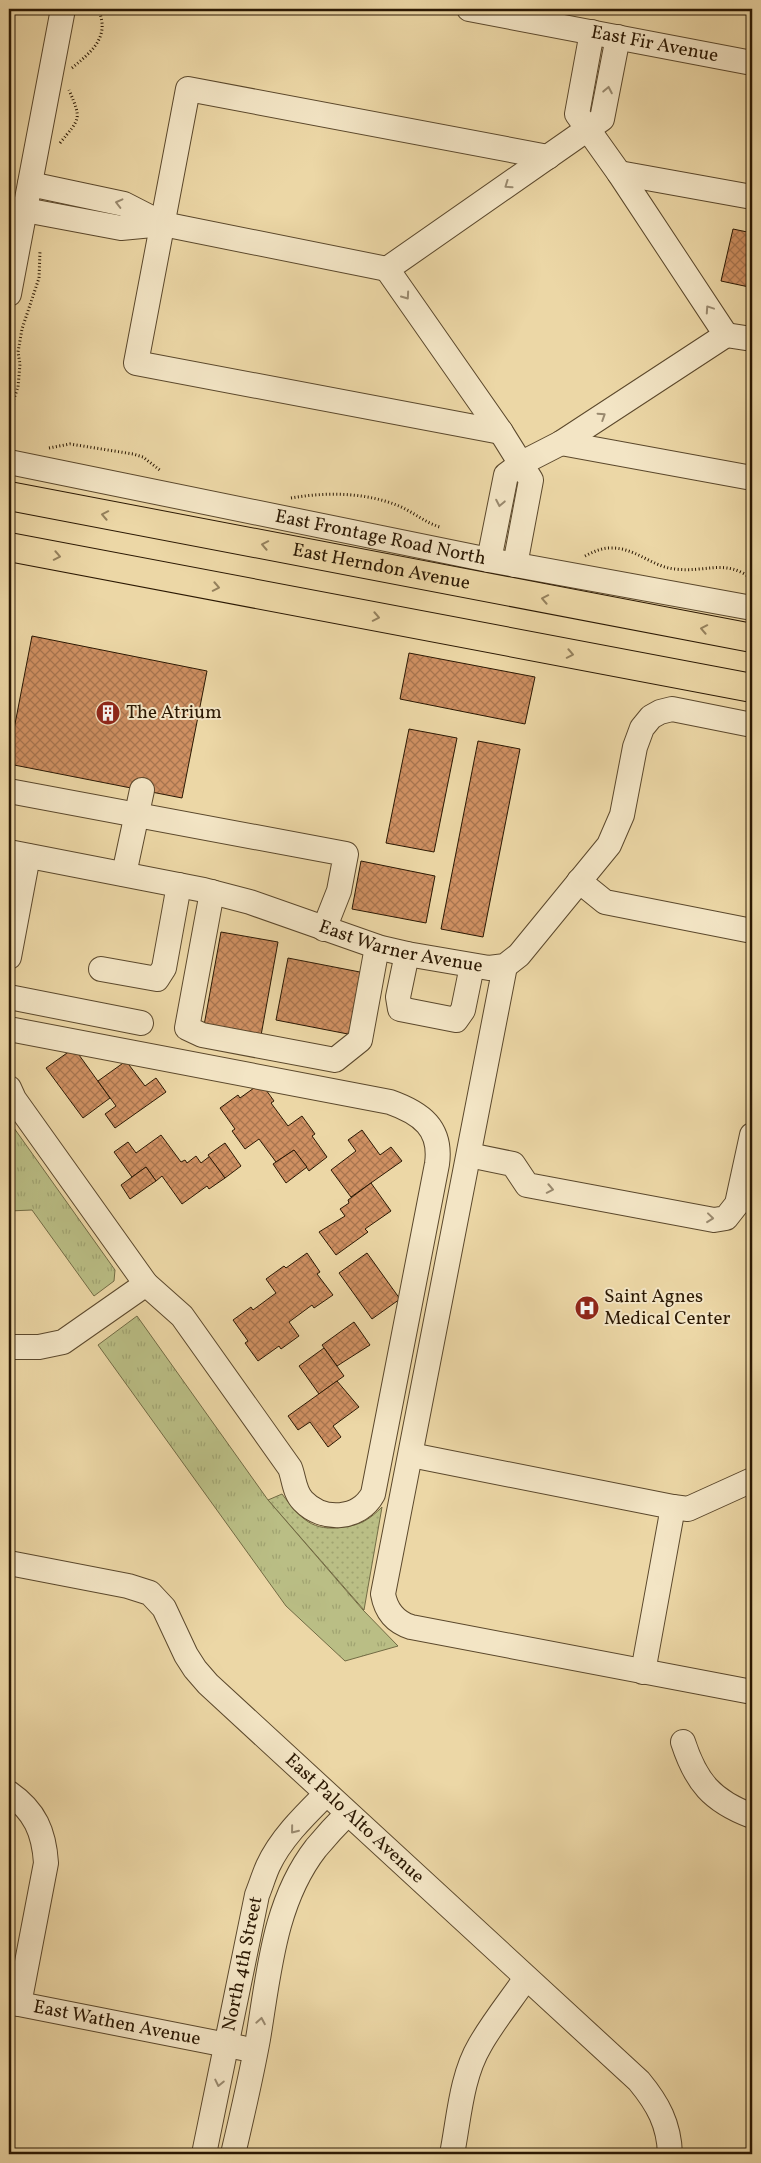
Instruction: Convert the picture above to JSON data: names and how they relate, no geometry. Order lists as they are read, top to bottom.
{
  "streets": {
    "main road": ["East Herndon Avenue"],
    "street": [
      "East Fir Avenue",
      "East Frontage Road North",
      "East Warner Avenue",
      "East Palo Alto Avenue",
      "North 4th Street",
      "East Wathen Avenue"
    ]
  },
  "crossings": [
    ["East Palo Alto Avenue", "North 4th Street"],
    ["North 4th Street", "East Wathen Avenue"]
  ],
  "places": {
    "building": ["The Atrium"],
    "hospital": ["Saint Agnes Medical Center"]
  }
}
